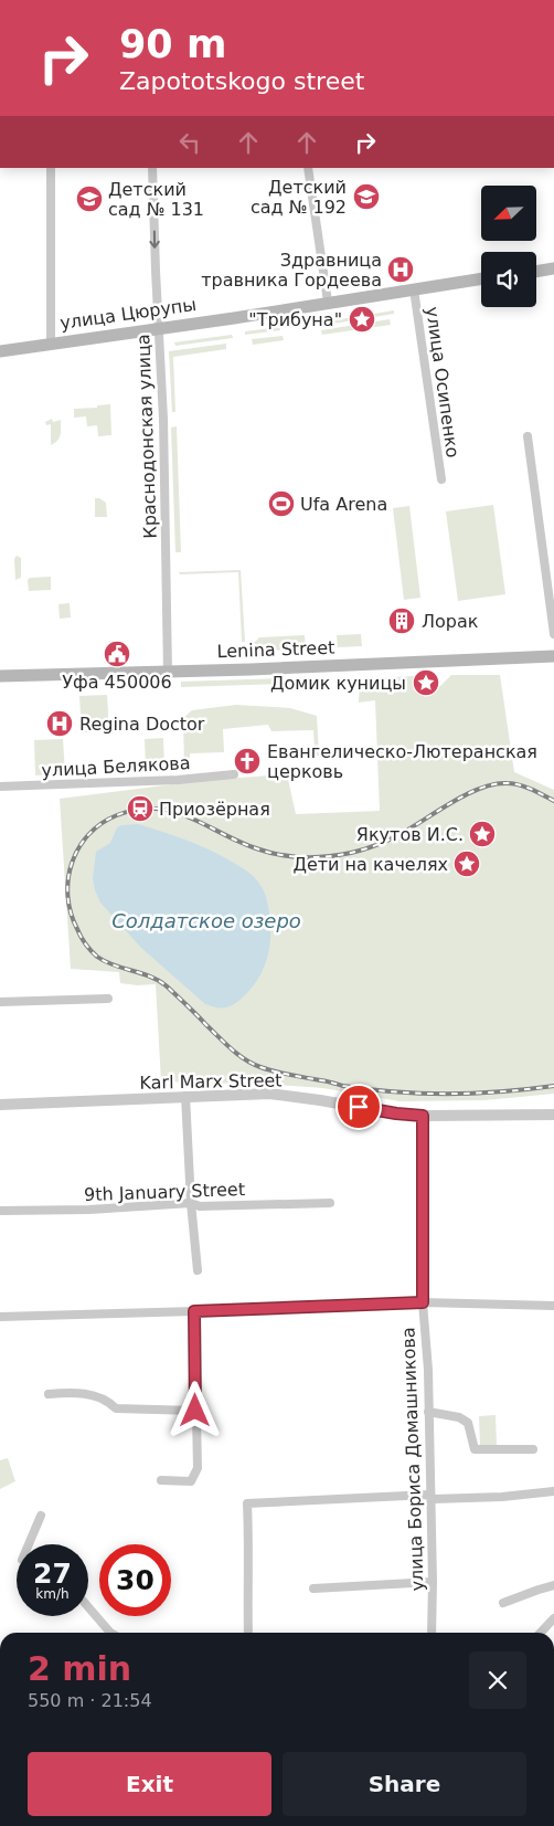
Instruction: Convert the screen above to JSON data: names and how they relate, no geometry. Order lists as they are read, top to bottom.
{
  "streets": {
    "main road": ["улица Цюрупы", "Lenina Street"],
    "street": [
      "улица Осипенко",
      "Краснодонская улица",
      "улица Белякова",
      "Karl Marx Street",
      "9th January Street",
      "улица Бориса Домашникова"
    ]
  },
  "crossings": [
    ["улица Цюрупы", "улица Осипенко"],
    ["улица Цюрупы", "Краснодонская улица"],
    ["Краснодонская улица", "Lenina Street"],
    ["Karl Marx Street", "улица Бориса Домашникова"]
  ],
  "water": ["Солдатское озеро"],
  "places": {
    "school or university": ["Детский сад № 192", "Детский сад № 131"],
    "hospital": ["Здравница травника Гордеева", "Regina Doctor"],
    "place": [
      "\"Трибуна\"",
      "Домик куницы",
      "Якутов И.С.",
      "Дети на качелях"
    ],
    "sports": ["Ufa Arena"],
    "building": ["Лорак"],
    "public building": ["Уфа 450006"],
    "church": ["Евангелическо-Лютеранская церковь"],
    "station": ["Приозёрная"]
  },
  "north": "bottom left",
  "page": {
    "turn": ["90 m", "Zapototskogo street"],
    "speed": "27 km/h",
    "limit": "30",
    "heading": ["2 min", "550 m · 21:54"],
    "buttons": ["Exit", "Share"]
  }
}
